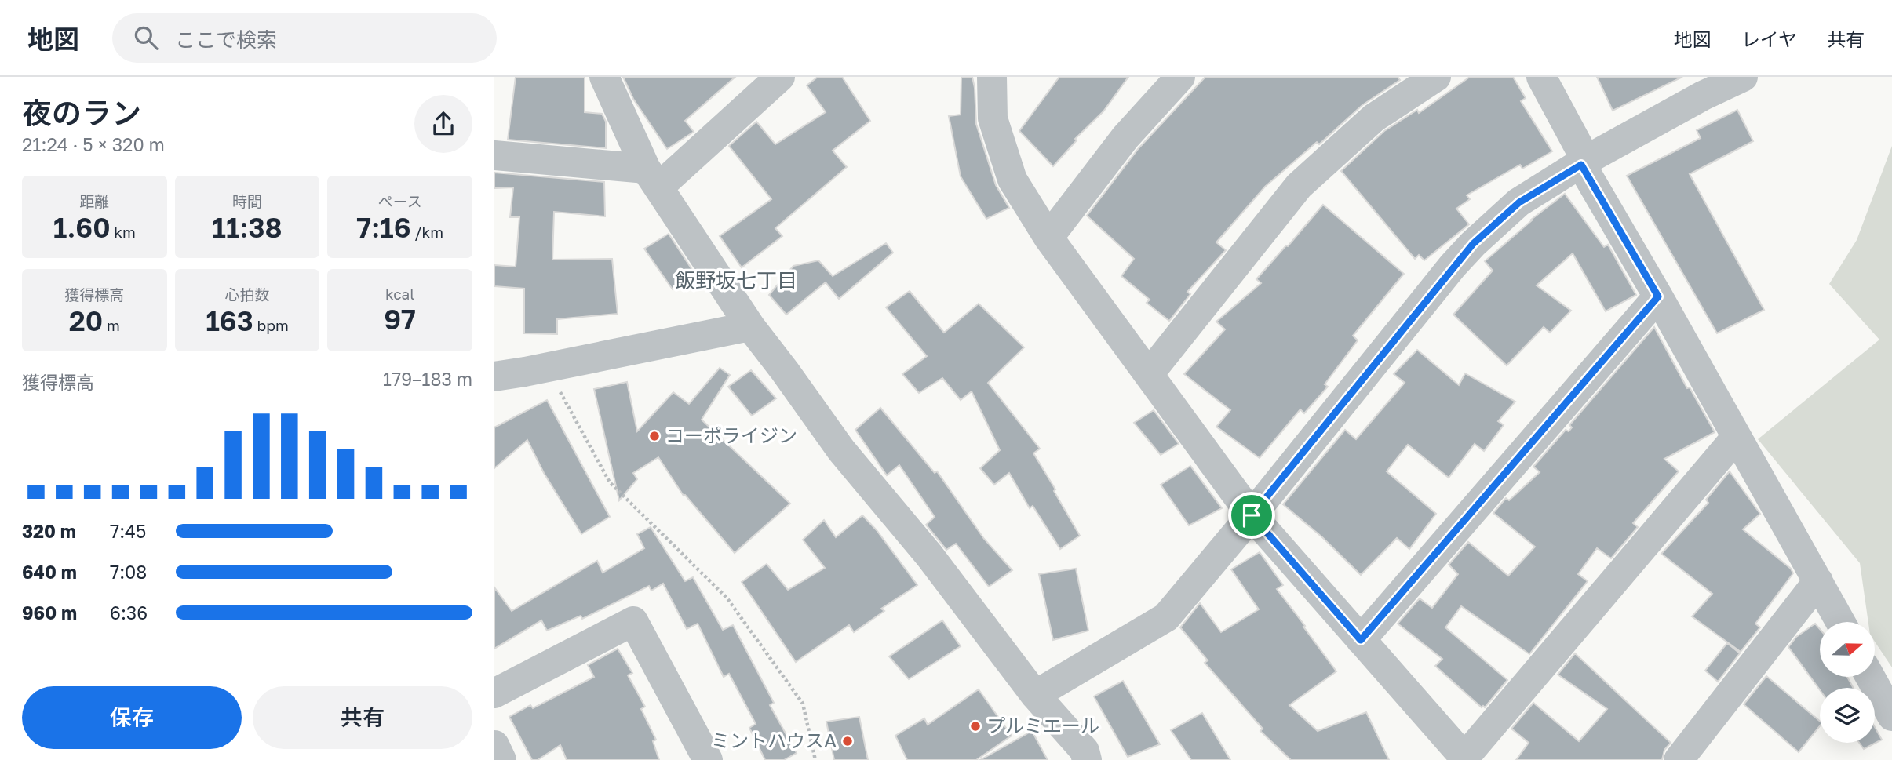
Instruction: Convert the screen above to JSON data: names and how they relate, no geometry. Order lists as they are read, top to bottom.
{
  "districts": ["飯野坂七丁目"],
  "places": ["コーポライジン", "プルミエール", "ミントハウスA"],
  "north": "right",
  "page": {
    "header": "地図",
    "search": "ここで検索",
    "nav": ["地図", "レイヤ", "共有"],
    "heading": ["夜のラン", "21:24 · 5 × 320 m"],
    "stats": [
      ["距離", "1.60 km"],
      ["時間", "11:38"],
      ["ペース", "7:16 /km"],
      ["獲得標高", "20 m"],
      ["心拍数", "163 bpm"],
      ["kcal", "97"]
    ],
    "chart": ["獲得標高", "179–183 m"],
    "list": [
      {
        "name": "320 m",
        "note": "7:45"
      },
      {
        "name": "640 m",
        "note": "7:08"
      },
      {
        "name": "960 m",
        "note": "6:36"
      }
    ],
    "buttons": ["保存", "共有"]
  }
}
